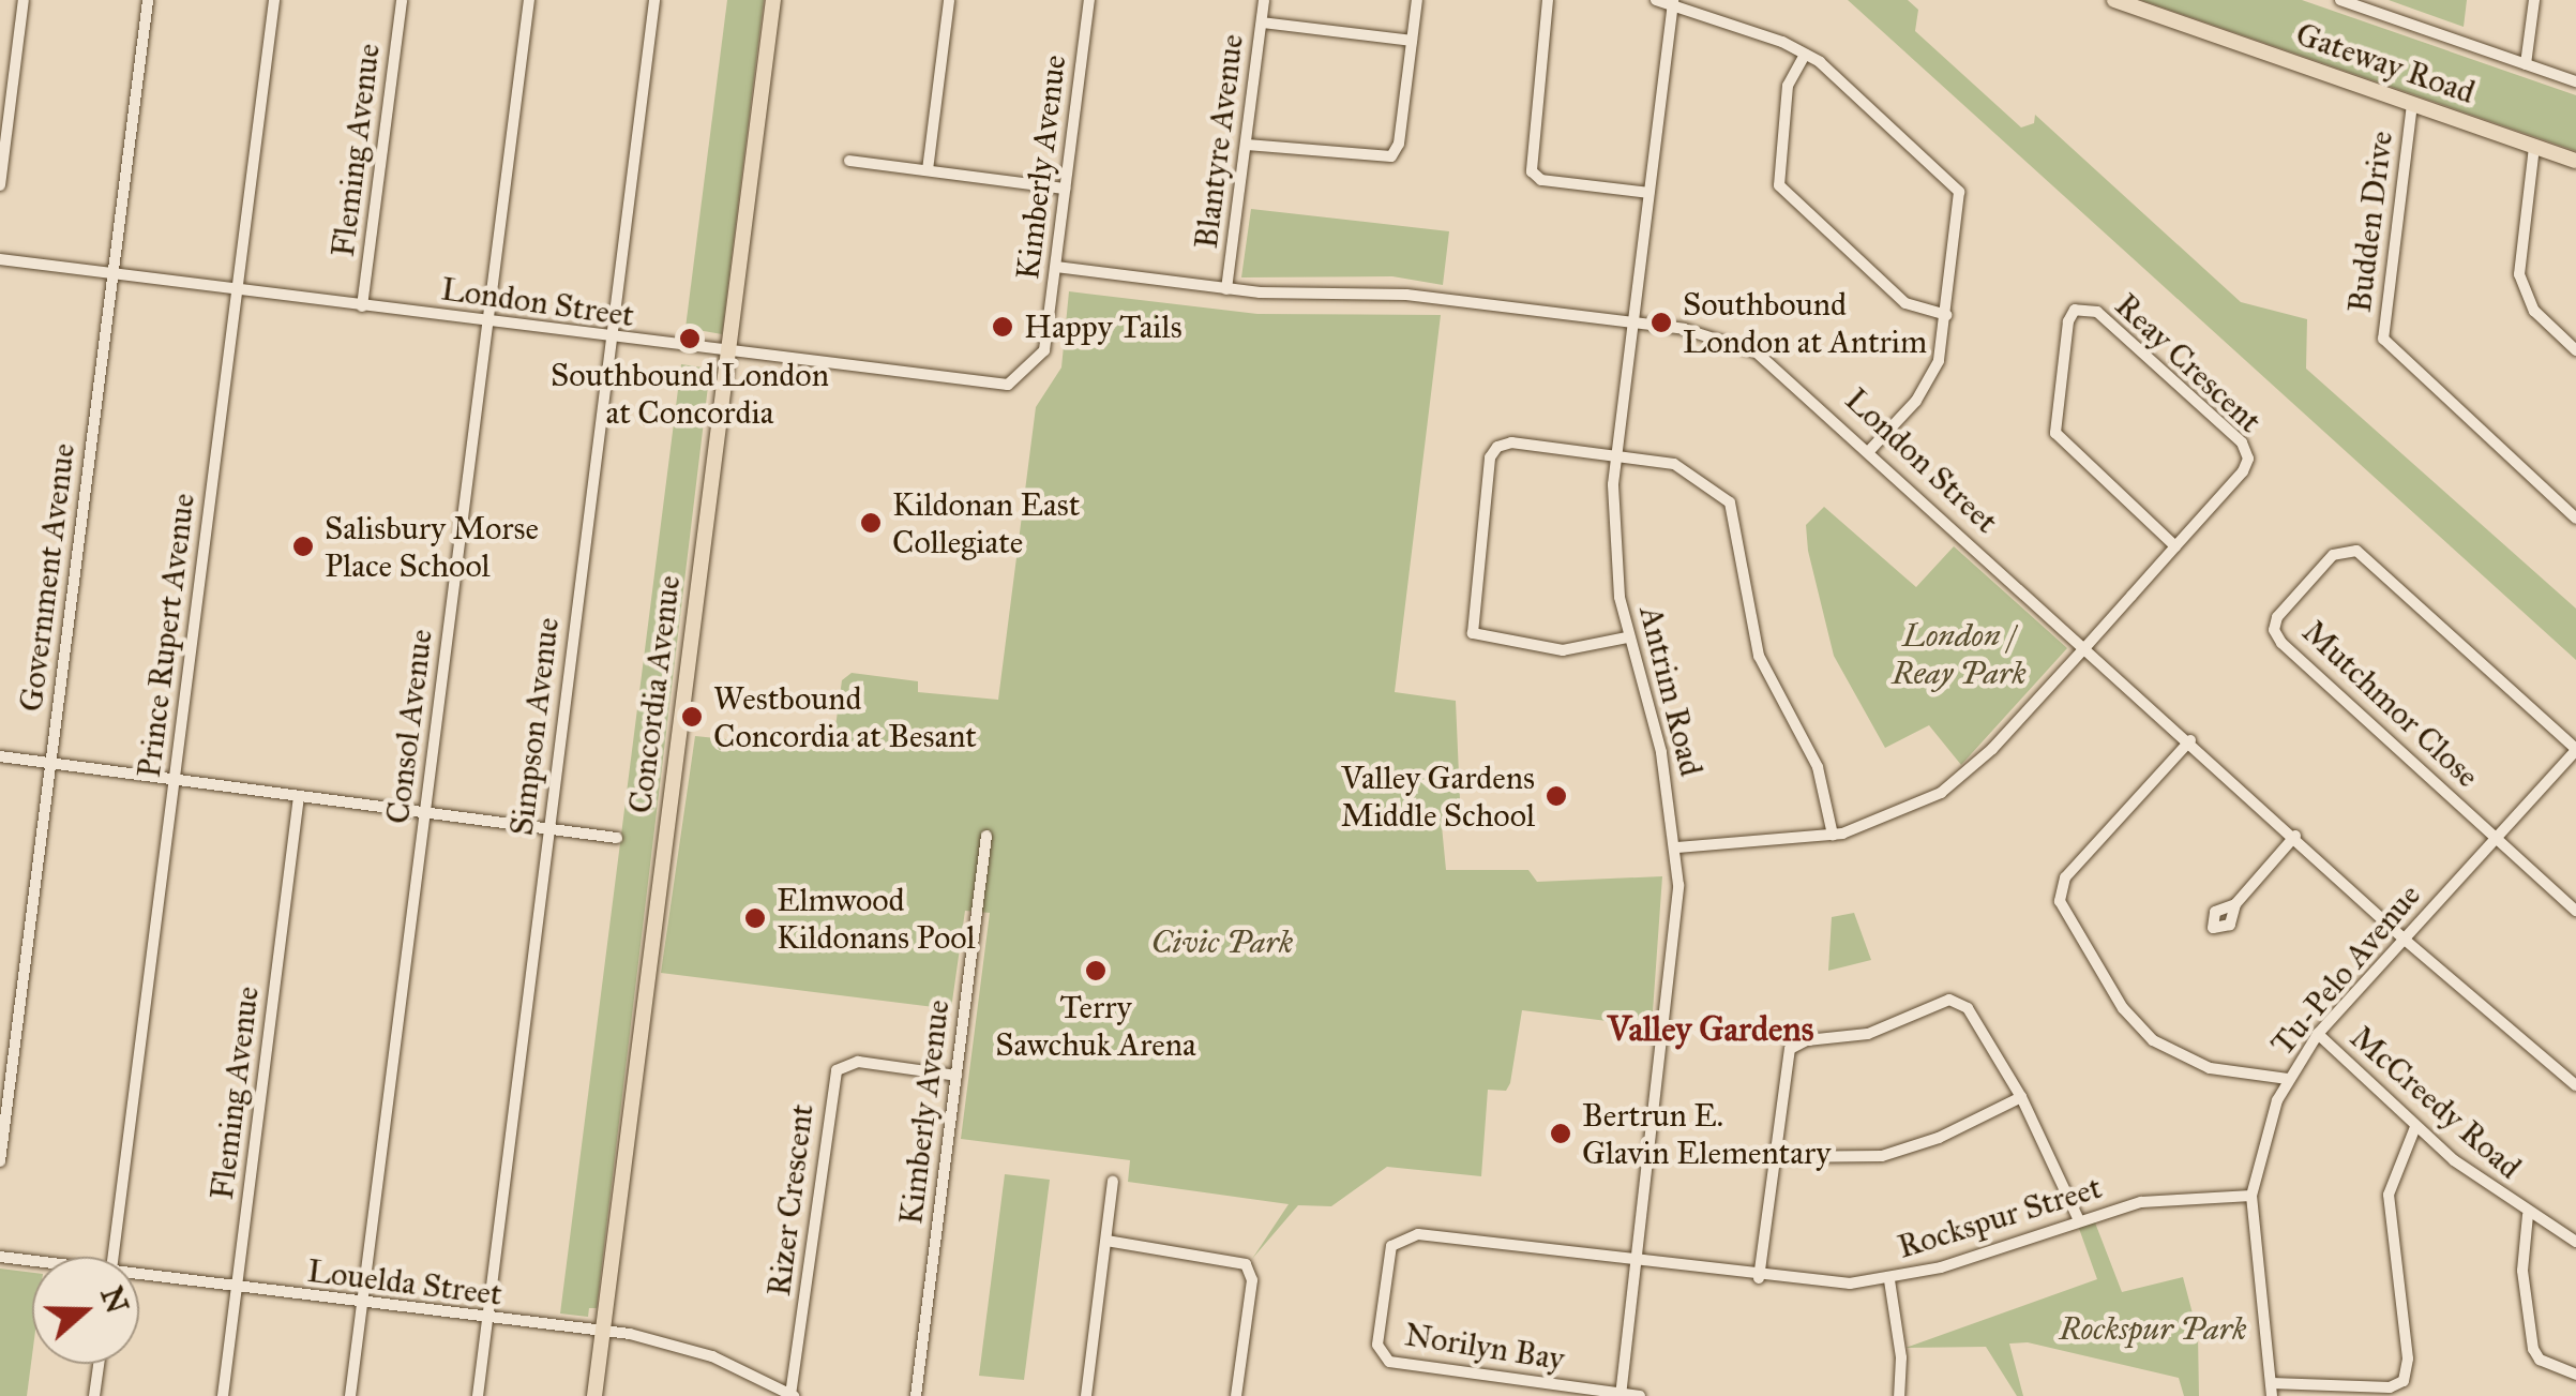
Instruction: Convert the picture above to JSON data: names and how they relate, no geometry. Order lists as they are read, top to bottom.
{
  "streets": {
    "main road": ["Gateway Road", "Concordia Avenue"],
    "street": [
      "Blantyre Avenue",
      "Fleming Avenue",
      "Kimberly Avenue",
      "Budden Drive",
      "London Street",
      "Reay Crescent",
      "Government Avenue",
      "Prince Rupert Avenue",
      "Antrim Road",
      "Mutchmor Close",
      "Consol Avenue",
      "Simpson Avenue",
      "Tu-Pelo Avenue",
      "McCreedy Road",
      "Rizer Crescent",
      "Rockspur Street",
      "Louelda Street",
      "Norilyn Bay"
    ]
  },
  "crossings": [
    ["Gateway Road", "Budden Drive"],
    ["Blantyre Avenue", "London Street"],
    ["Fleming Avenue", "London Street"],
    ["Fleming Avenue", "Louelda Street"],
    ["Kimberly Avenue", "London Street"],
    ["Kimberly Avenue", "Rizer Crescent"],
    ["London Street", "Reay Crescent"],
    ["London Street", "Government Avenue"],
    ["London Street", "Prince Rupert Avenue"],
    ["London Street", "Antrim Road"],
    ["London Street", "Concordia Avenue"],
    ["London Street", "Consol Avenue"],
    ["London Street", "Simpson Avenue"],
    ["London Street", "Tu-Pelo Avenue"],
    ["Reay Crescent", "Antrim Road"],
    ["Antrim Road", "Rockspur Street"],
    ["Antrim Road", "Norilyn Bay"],
    ["Concordia Avenue", "Louelda Street"],
    ["Mutchmor Close", "Tu-Pelo Avenue"],
    ["Consol Avenue", "Louelda Street"],
    ["Simpson Avenue", "Louelda Street"],
    ["Tu-Pelo Avenue", "McCreedy Road"],
    ["Tu-Pelo Avenue", "Rockspur Street"],
    ["Rizer Crescent", "Louelda Street"],
    ["Rockspur Street", "Norilyn Bay"]
  ],
  "districts": ["Valley Gardens"],
  "parks": ["London / Reay Park", "Civic Park", "Rockspur Park"],
  "places": [
    "Southbound London at Antrim",
    "Happy Tails",
    "Southbound London at Concordia",
    "Kildonan East Collegiate",
    "Salisbury Morse Place School",
    "Westbound Concordia at Besant",
    "Valley Gardens Middle School",
    "Elmwood Kildonans Pool",
    "Terry Sawchuk Arena",
    "Bertrun E. Glavin Elementary"
  ],
  "north": "right"
}
